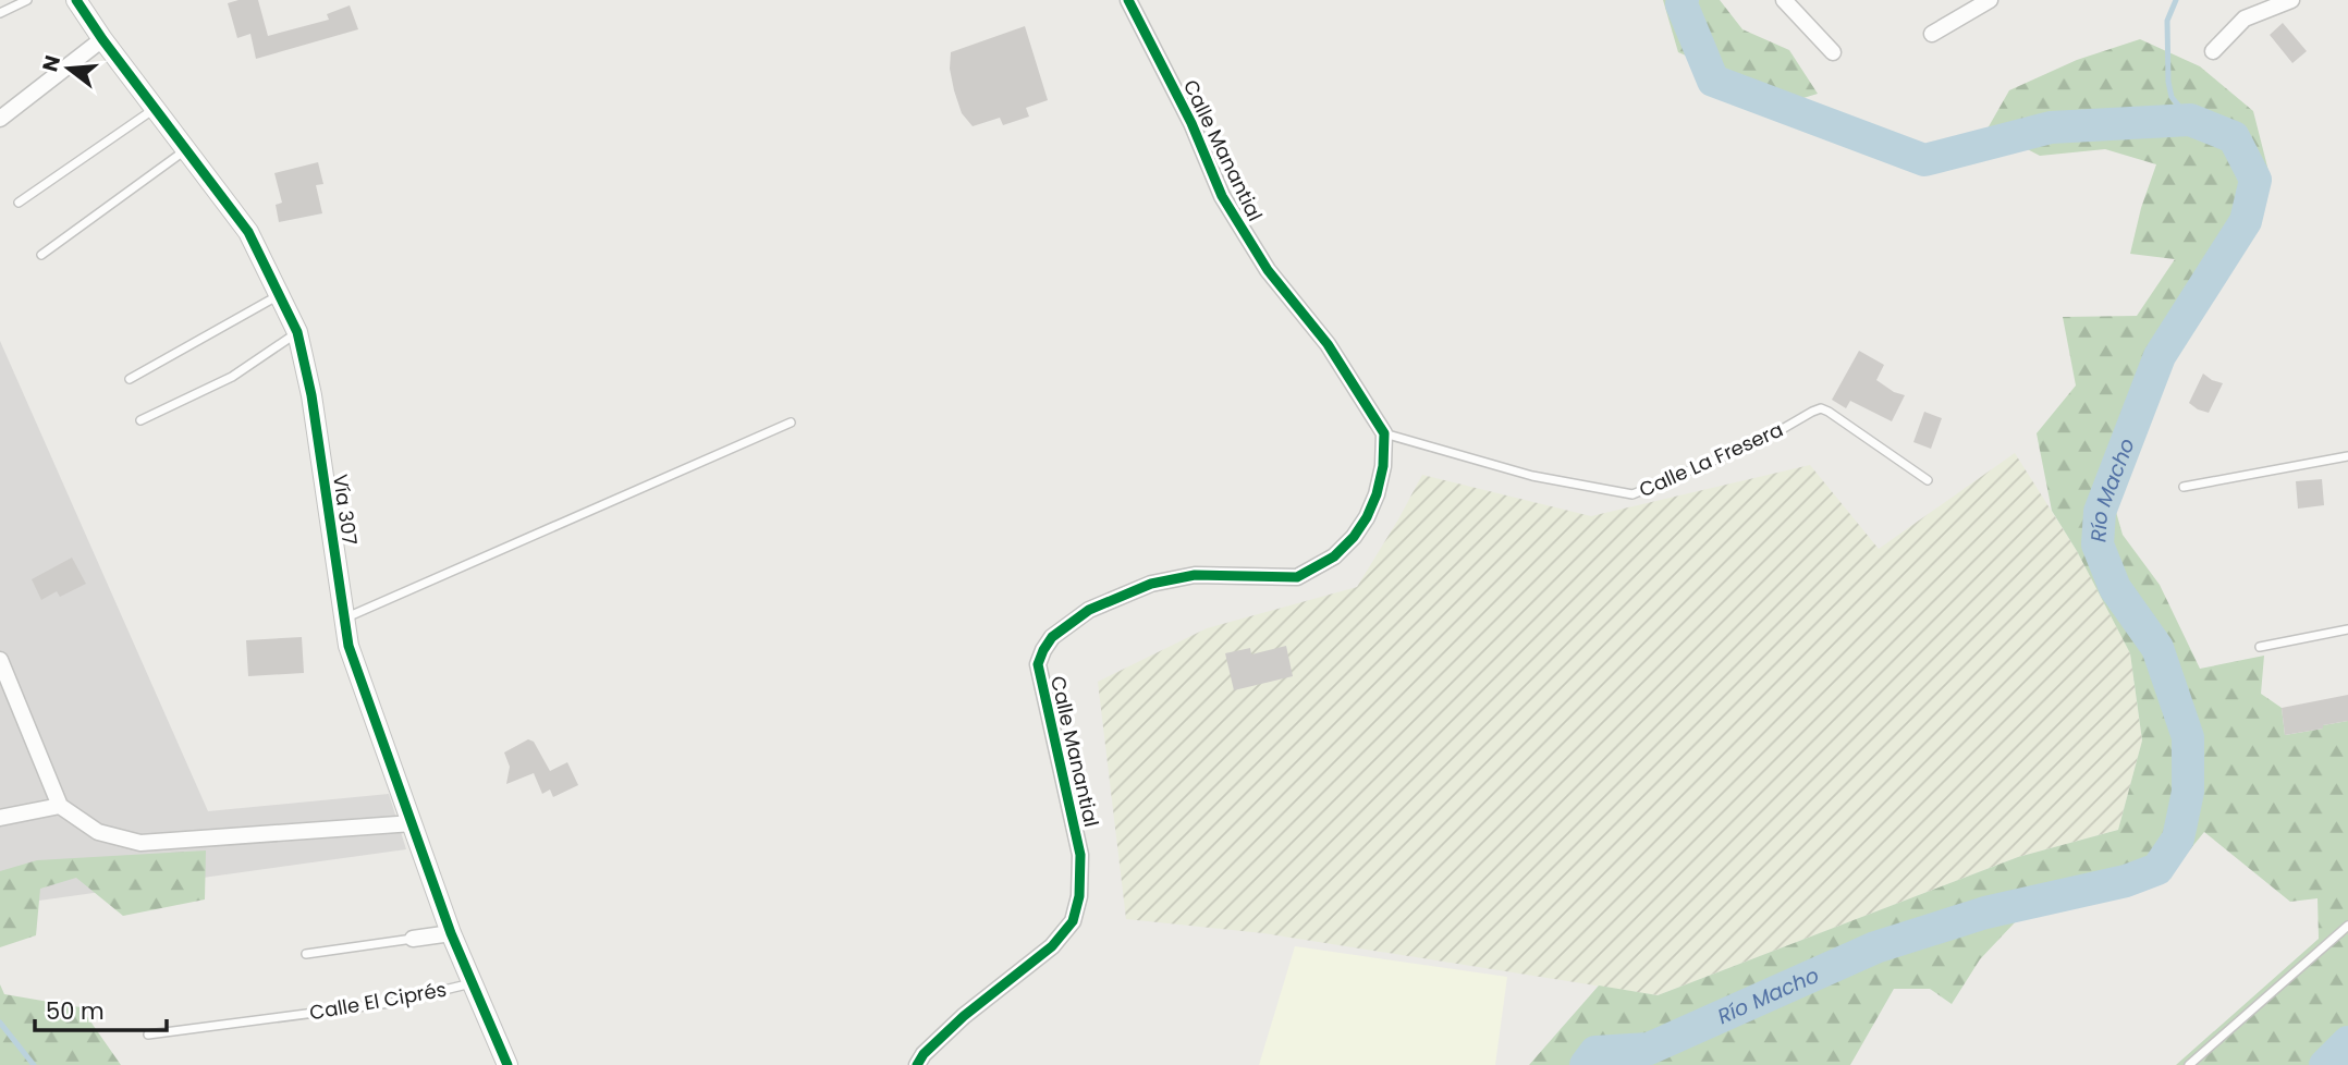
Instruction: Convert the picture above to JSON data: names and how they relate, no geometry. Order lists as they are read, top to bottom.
{
  "streets": {
    "street": ["Calle Manantial", "Vía 307"],
    "lane": ["Calle La Fresera", "Calle El Ciprés"]
  },
  "crossings": [
    ["Calle Manantial", "Calle La Fresera"],
    ["Vía 307", "Calle El Ciprés"]
  ],
  "water": ["Río Macho"],
  "scale_bar": "50 m",
  "north": "left"
}
